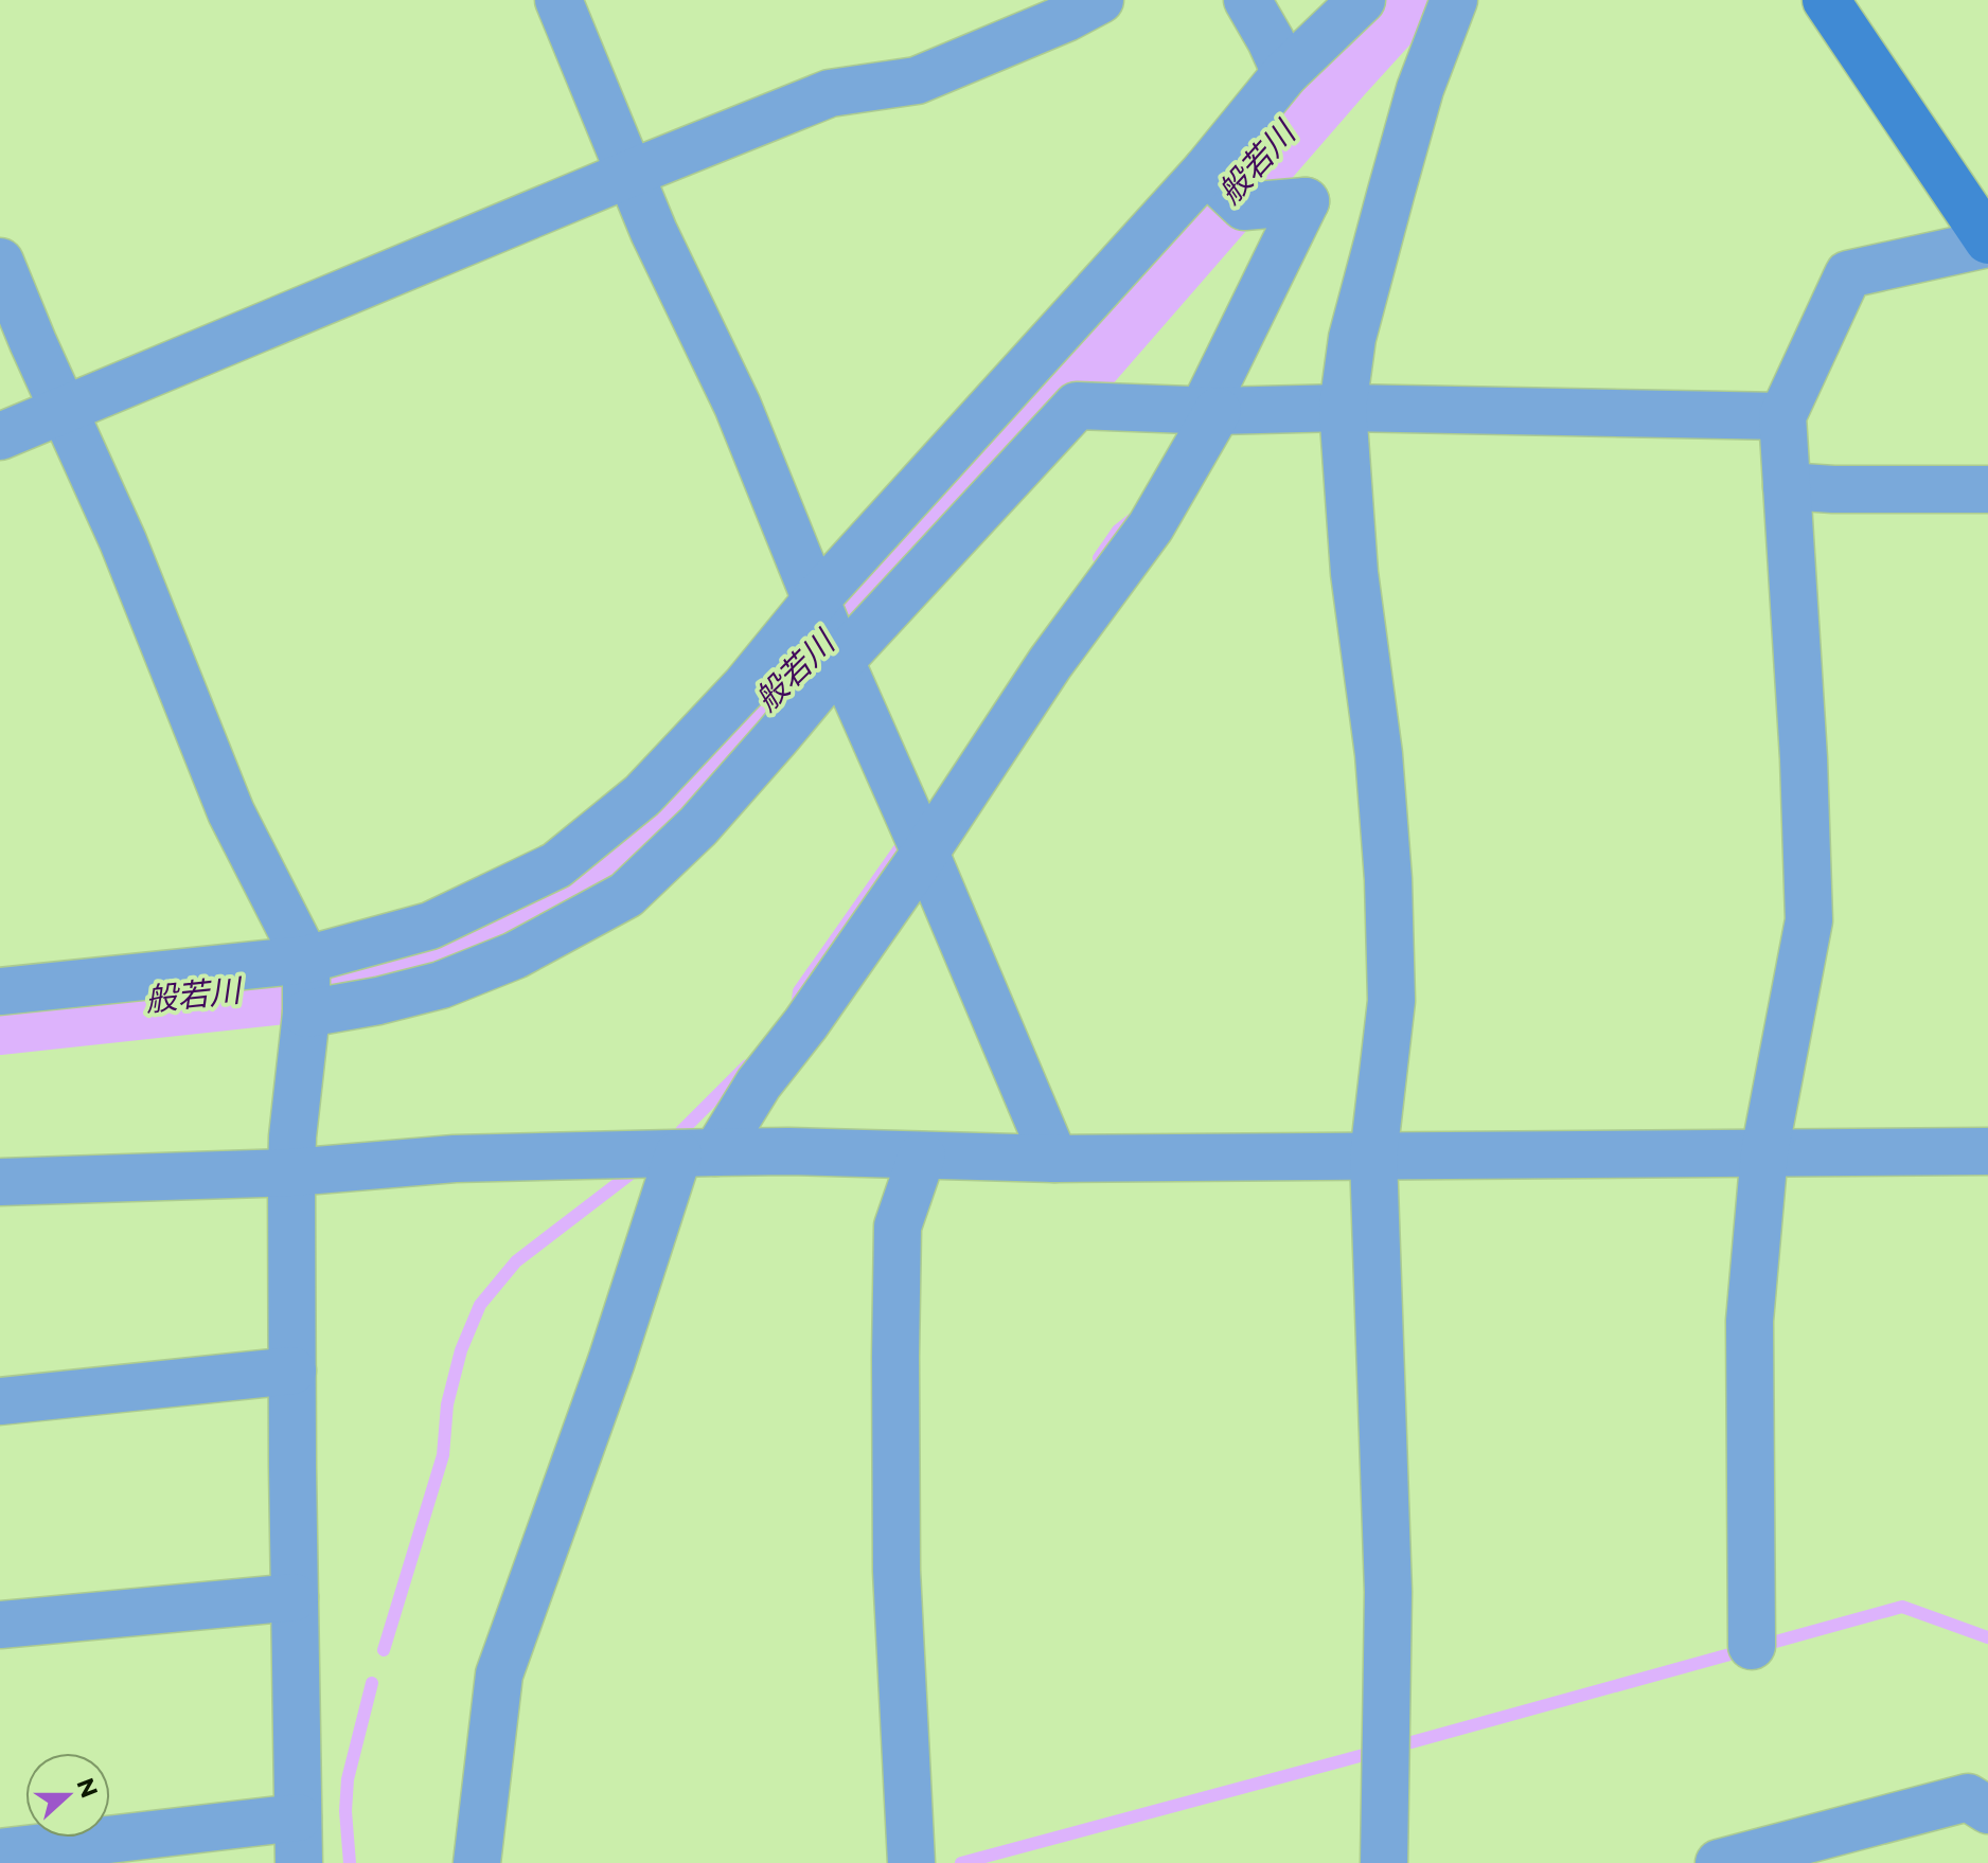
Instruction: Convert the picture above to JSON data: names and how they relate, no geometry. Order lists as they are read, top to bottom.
{
  "water": ["般若川"],
  "north": "right"
}
